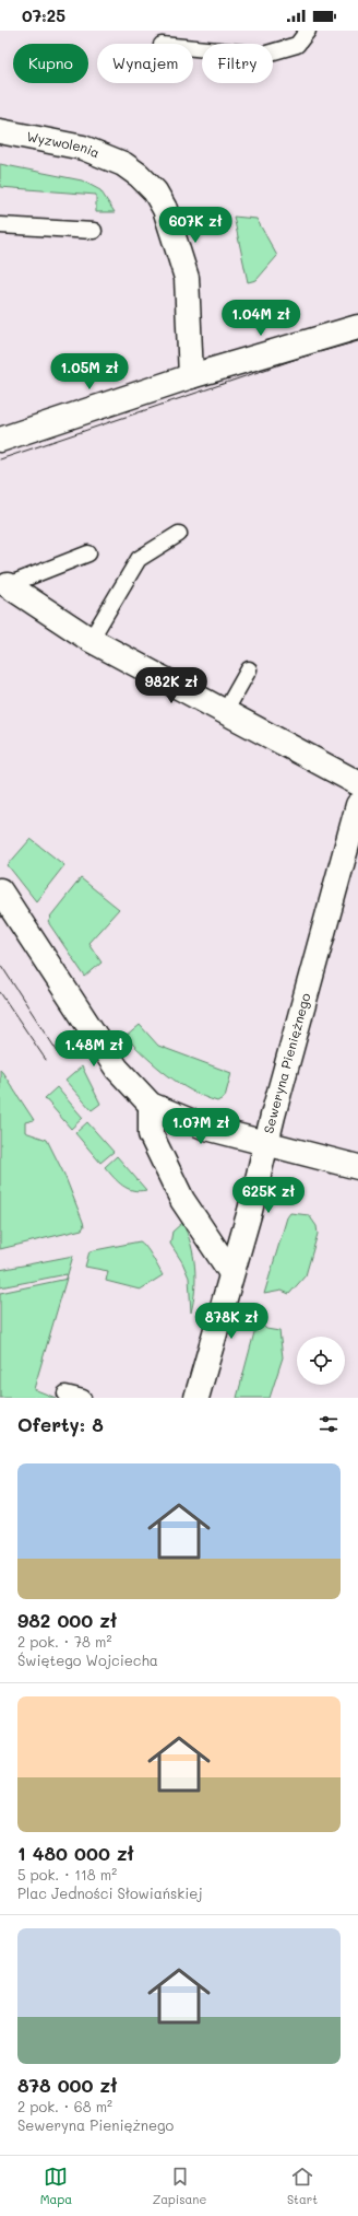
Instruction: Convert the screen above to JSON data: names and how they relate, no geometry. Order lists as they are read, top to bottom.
{
  "streets": {
    "street": ["Wyzwolenia", "Seweryna Pieniężnego"]
  },
  "page": {
    "status": "07:25",
    "chip": ["Kupno", "Wynajem", "Filtry"],
    "price": [
      "607K zł",
      "1.04M zł",
      "1.05M zł",
      "982K zł",
      "1.48M zł",
      "1.07M zł",
      "625K zł",
      "878K zł"
    ],
    "heading": "Oferty: 8",
    "list": [
      {
        "name": "982 000 zł",
        "note": "2 pok. · 78 m² · Świętego Wojciecha"
      },
      {
        "name": "1 480 000 zł",
        "note": "5 pok. · 118 m² · Plac Jedności Słowiańskiej"
      },
      {
        "name": "878 000 zł",
        "note": "2 pok. · 68 m² · Seweryna Pieniężnego"
      }
    ],
    "tabs": ["Mapa", "Zapisane", "Start"]
  }
}
